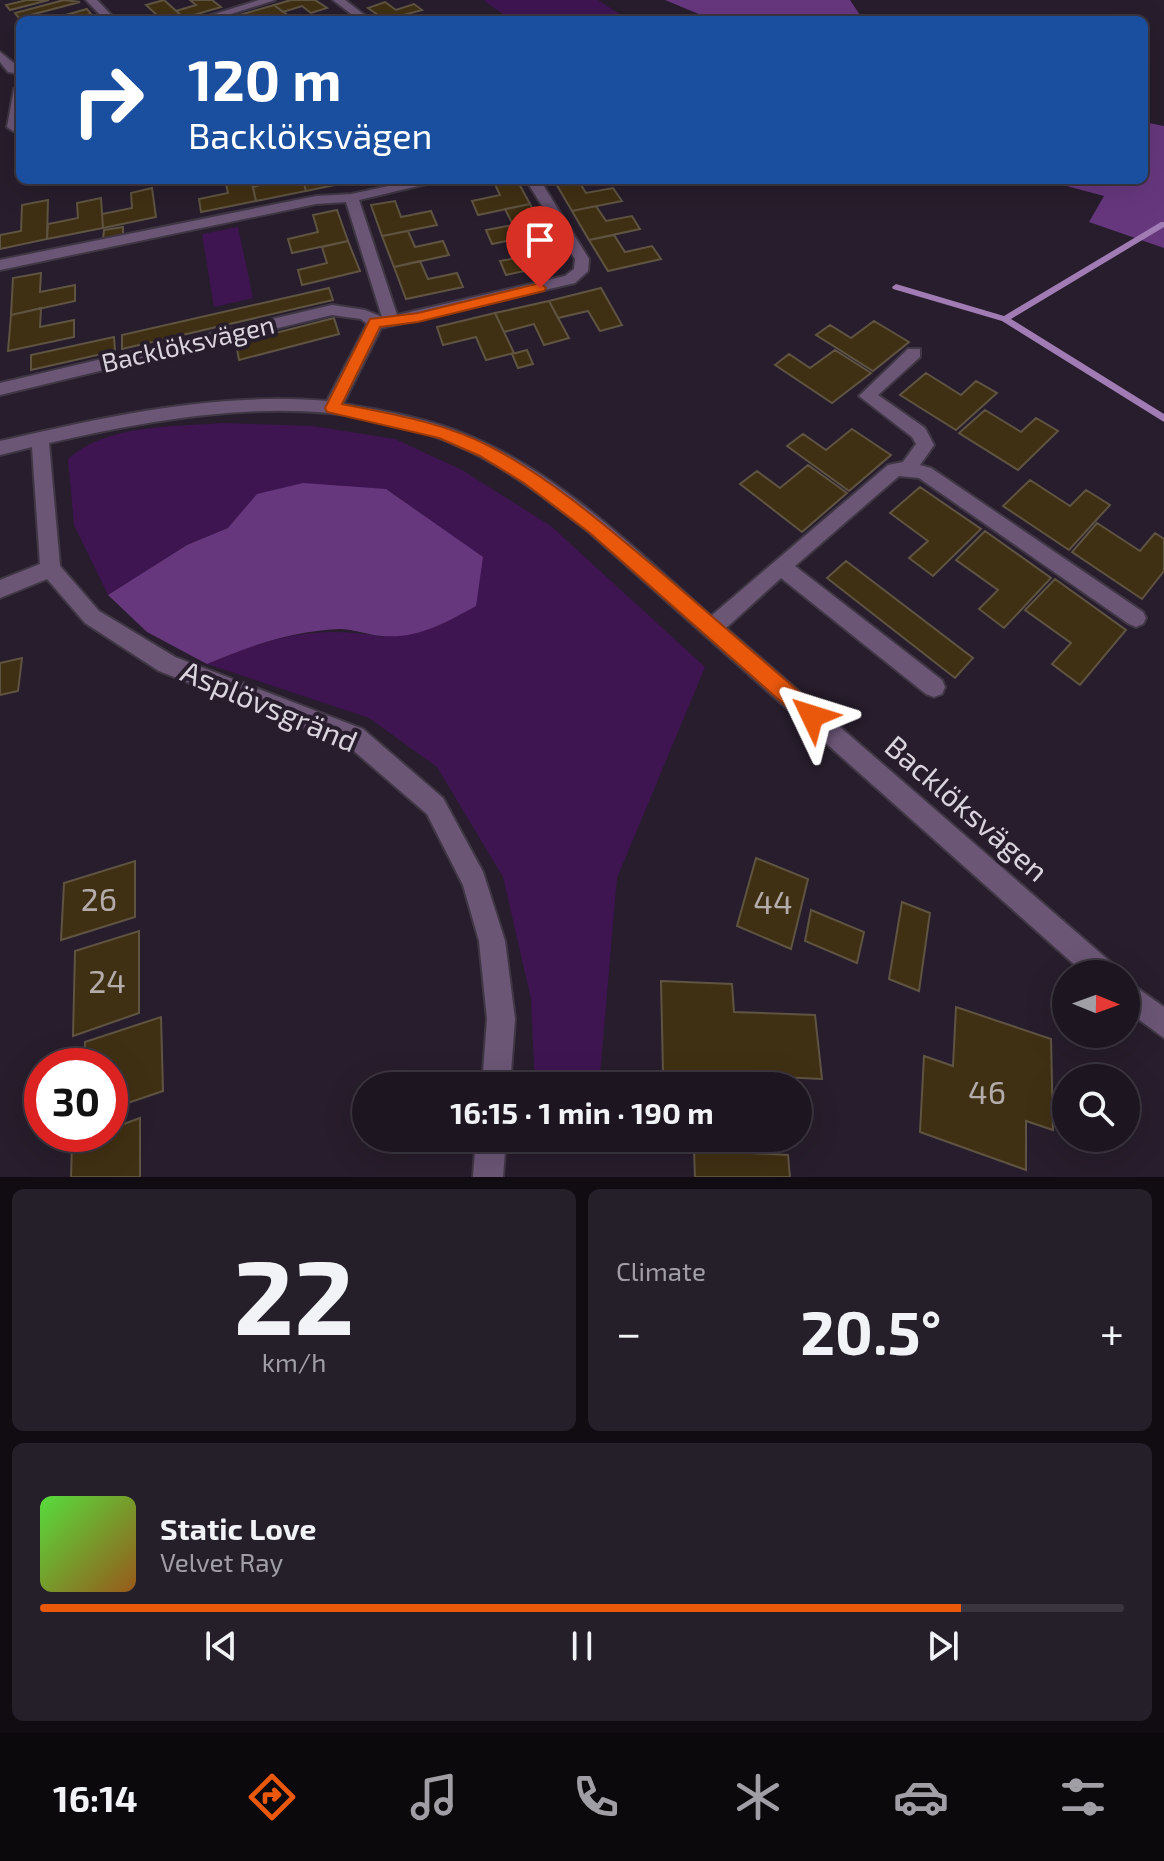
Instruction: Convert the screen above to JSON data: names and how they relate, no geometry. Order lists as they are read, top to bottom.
{
  "streets": {
    "street": ["Backlöksvägen", "Asplövsgränd"]
  },
  "house_numbers": [
    "26",
    "44",
    "24",
    "46"
  ],
  "north": "right",
  "page": {
    "turn": ["120 m", "Backlöksvägen"],
    "limit": "30",
    "trip": "16:15 · 1 min · 190 m",
    "tile": [
      ["22", "km/h"],
      "Climate"
    ],
    "heat": ["−", "20.5°", "+"],
    "song": ["Static Love", "Velvet Ray"],
    "tabs": "16:14"
  }
}
